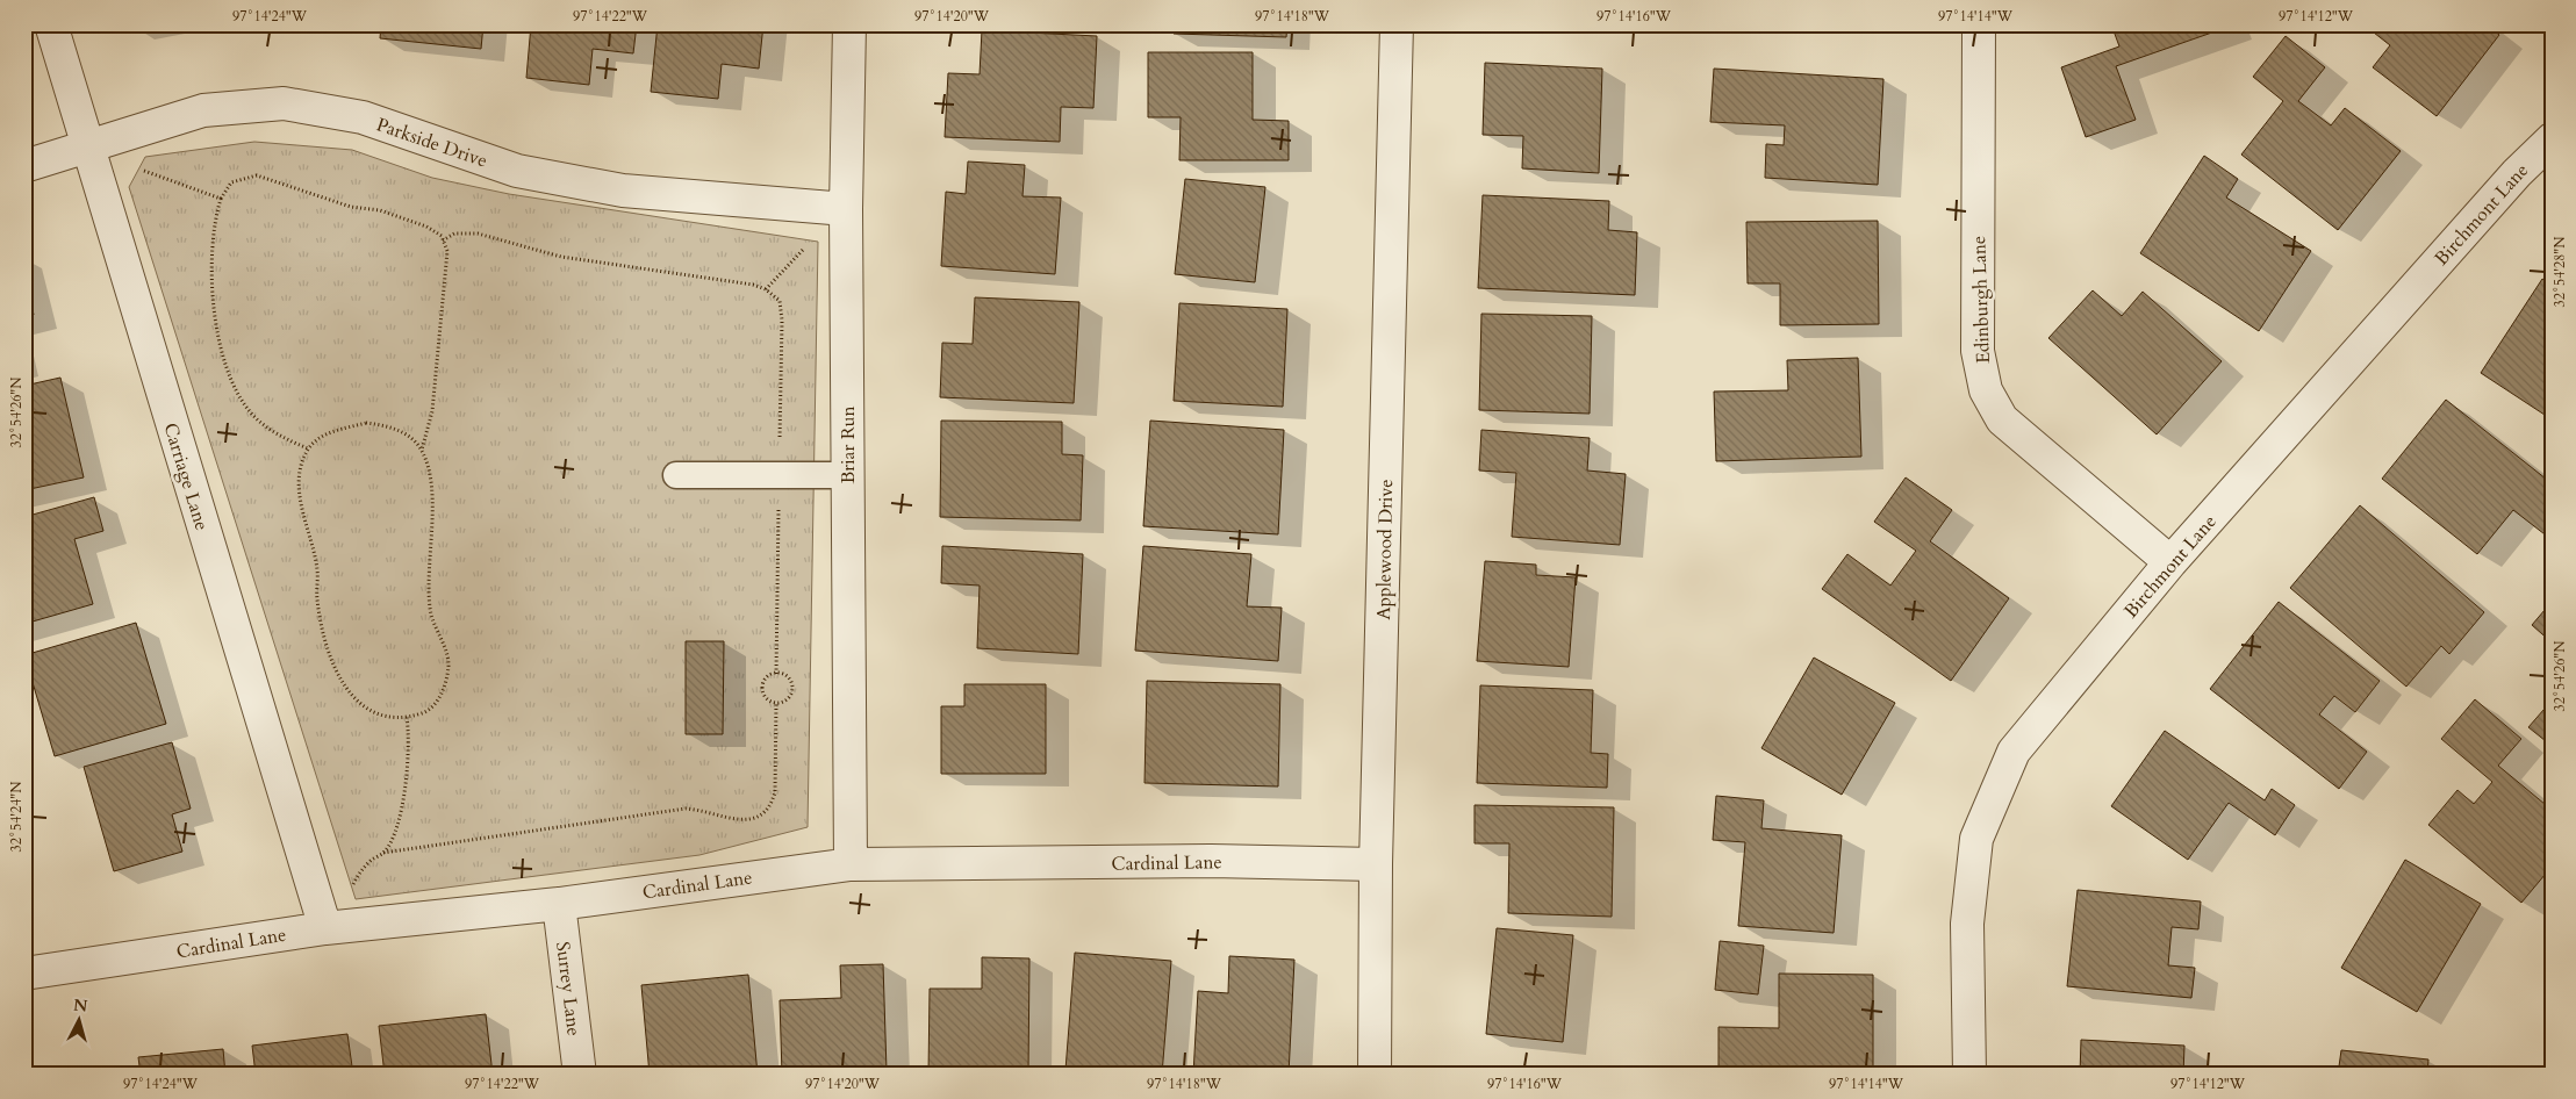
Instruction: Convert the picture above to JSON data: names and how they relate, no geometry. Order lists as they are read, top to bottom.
{
  "streets": {
    "street": [
      "Parkside Drive",
      "Birchmont Lane",
      "Edinburgh Lane",
      "Briar Run",
      "Carriage Lane",
      "Applewood Drive",
      "Cardinal Lane",
      "Surrey Lane"
    ]
  },
  "crossings": [
    ["Parkside Drive", "Briar Run"],
    ["Parkside Drive", "Carriage Lane"],
    ["Birchmont Lane", "Edinburgh Lane"],
    ["Briar Run", "Cardinal Lane"],
    ["Carriage Lane", "Cardinal Lane"],
    ["Applewood Drive", "Cardinal Lane"],
    ["Cardinal Lane", "Surrey Lane"]
  ],
  "north": "top",
  "coordinates": [
    "97°14'24\"W",
    "97°14'22\"W",
    "97°14'20\"W",
    "97°14'18\"W",
    "97°14'16\"W",
    "97°14'14\"W",
    "97°14'12\"W",
    "32°54'28\"N",
    "32°54'26\"N",
    "32°54'24\"N"
  ]
}
